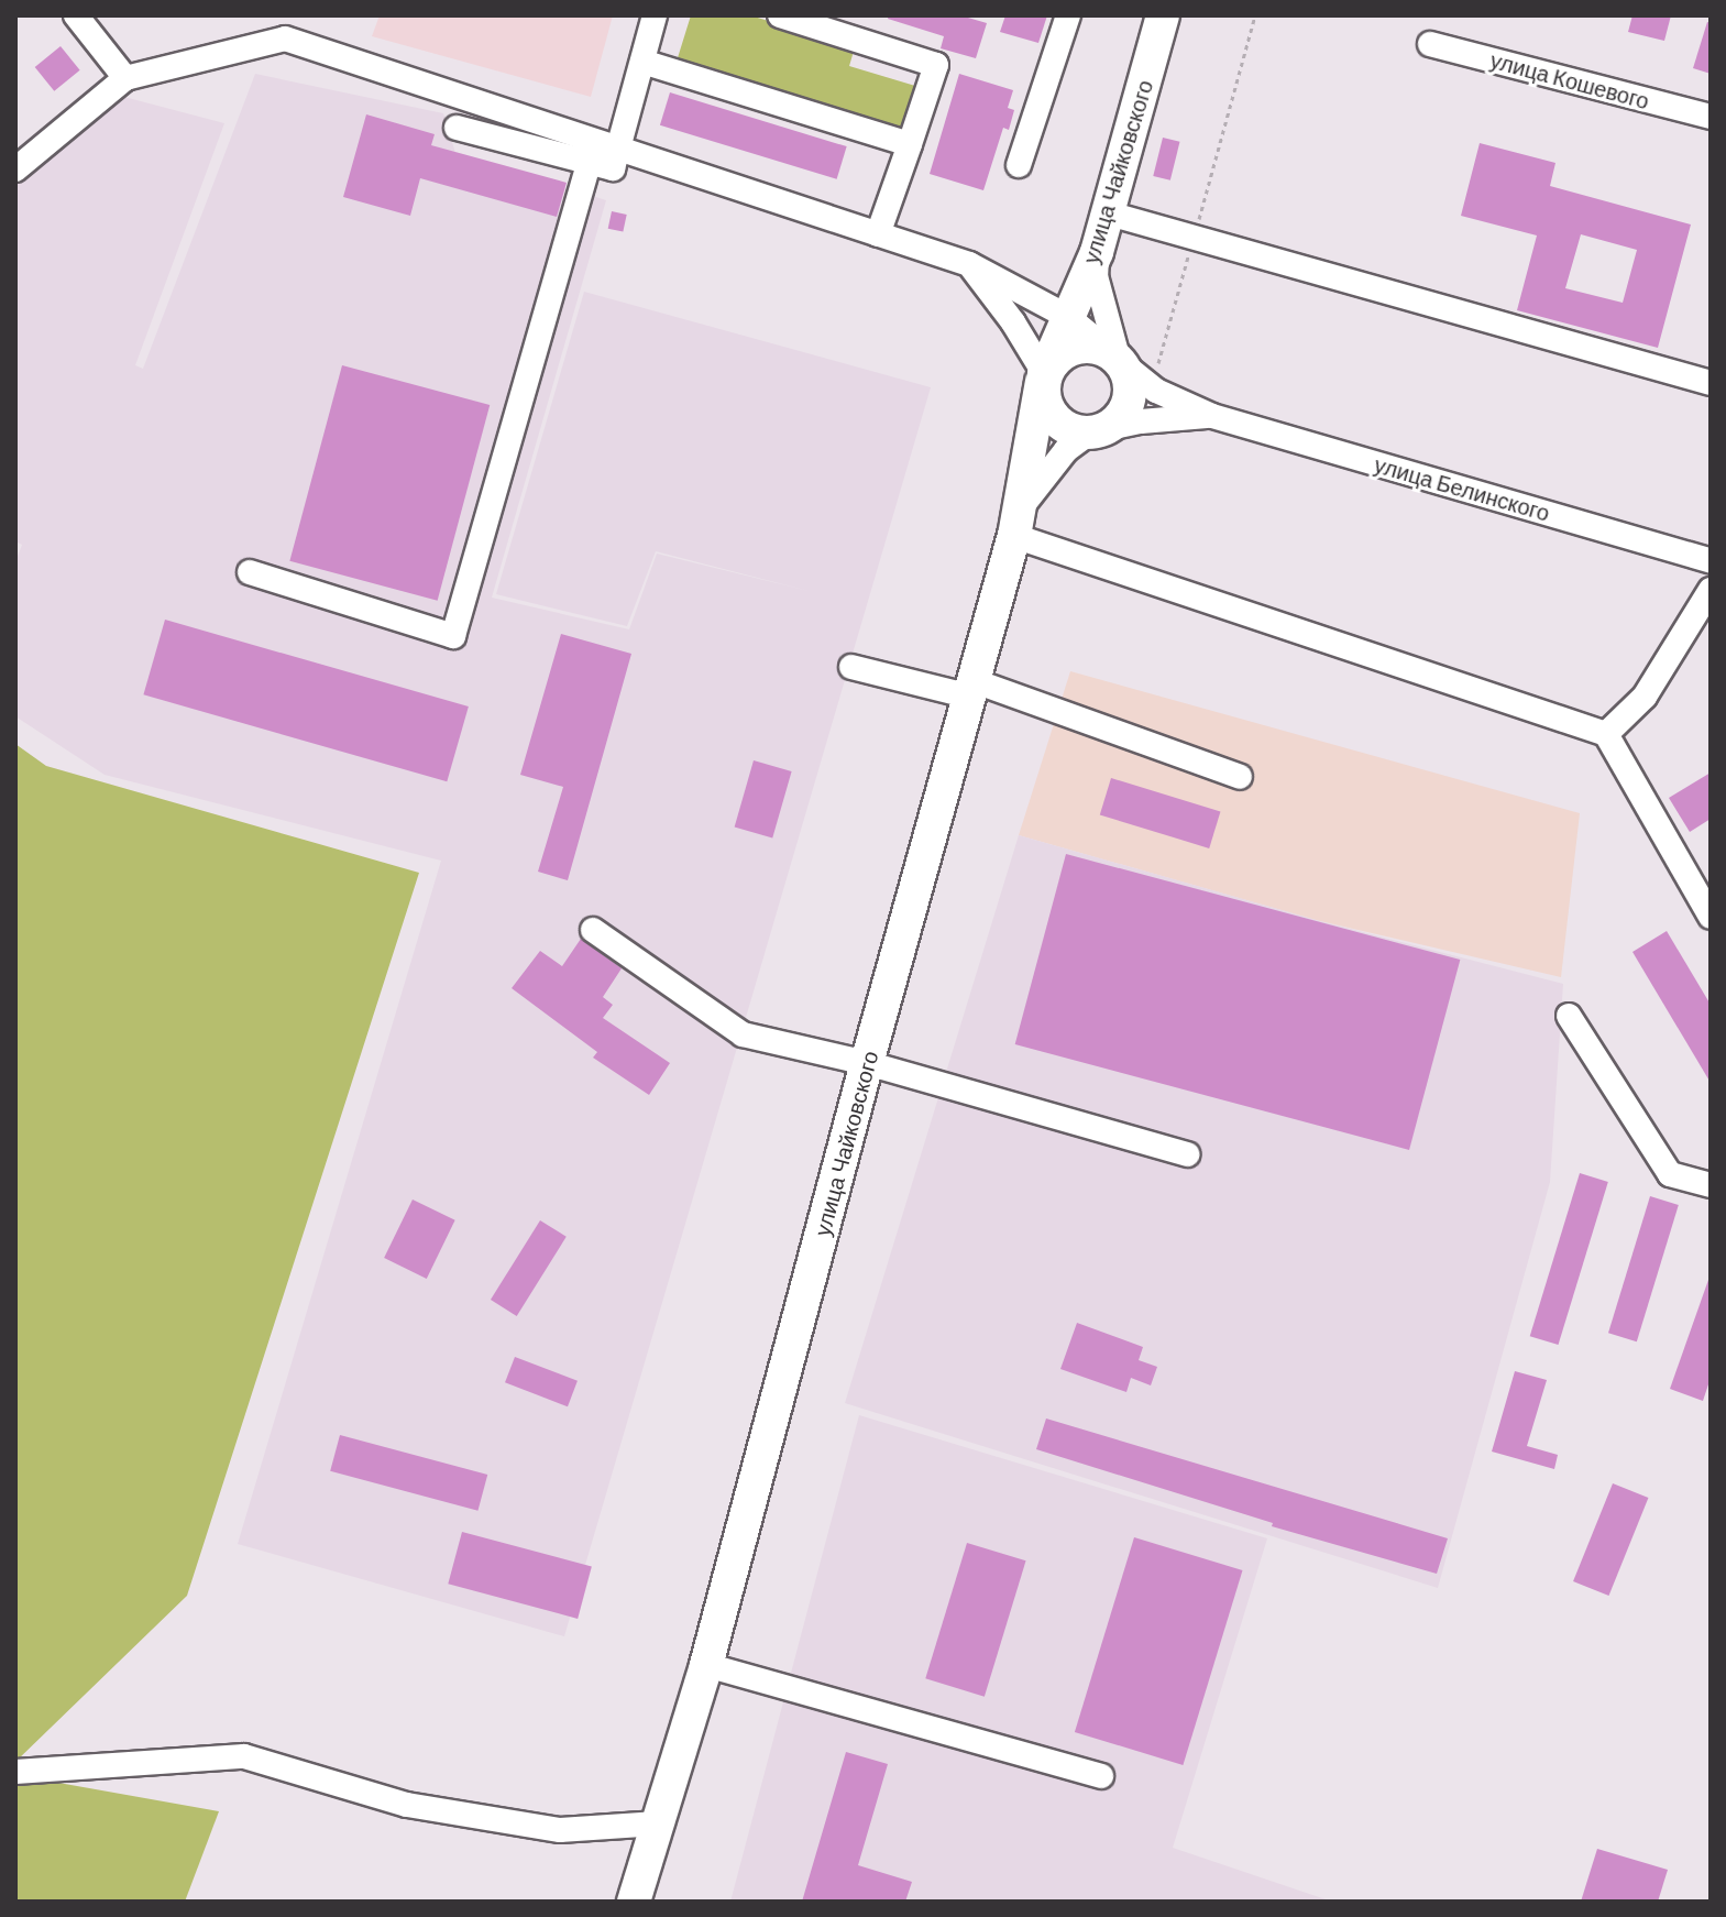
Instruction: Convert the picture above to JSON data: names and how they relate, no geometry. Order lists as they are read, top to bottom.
{
  "streets": {
    "main road": ["улица Чайковского"],
    "street": ["улица Кошевого", "улица Белинского"]
  }
}
